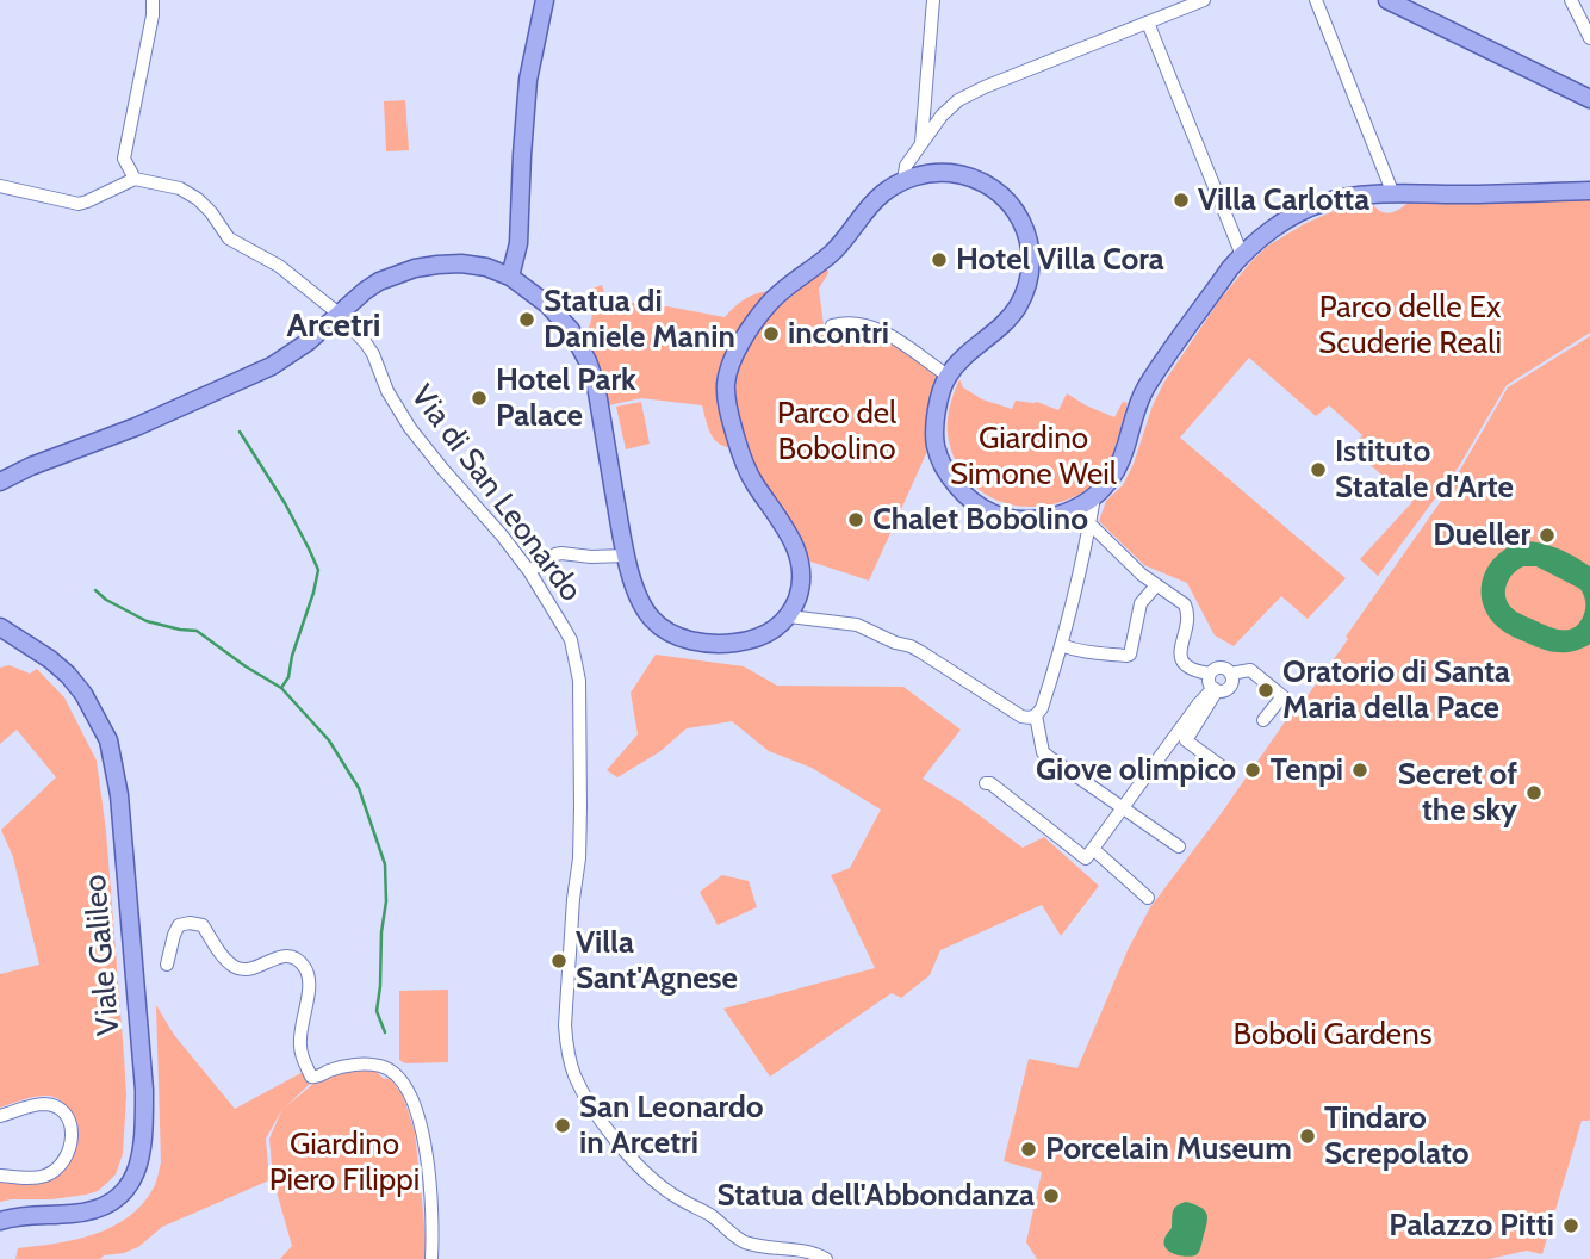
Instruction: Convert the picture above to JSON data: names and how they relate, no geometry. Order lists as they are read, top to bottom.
{
  "streets": {
    "main road": ["Viale Galileo"],
    "street": ["Via di San Leonardo"]
  },
  "districts": ["Arcetri"],
  "parks": [
    "Parco delle Ex Scuderie Reali",
    "Parco del Bobolino",
    "Giardino Simone Weil",
    "Boboli Gardens",
    "Giardino Piero Filippi"
  ],
  "places": [
    "Villa Carlotta",
    "Hotel Villa Cora",
    "Statua di Daniele Manin",
    "incontri",
    "Hotel Park Palace",
    "Istituto Statale d'Arte",
    "Chalet Bobolino",
    "Dueller",
    "Oratorio di Santa Maria della Pace",
    "Giove olimpico",
    "Tenpi",
    "Secret of the sky",
    "Villa Sant'Agnese",
    "San Leonardo in Arcetri",
    "Tindaro Screpolato",
    "Porcelain Museum",
    "Statua dell'Abbondanza",
    "Palazzo Pitti"
  ]
}
